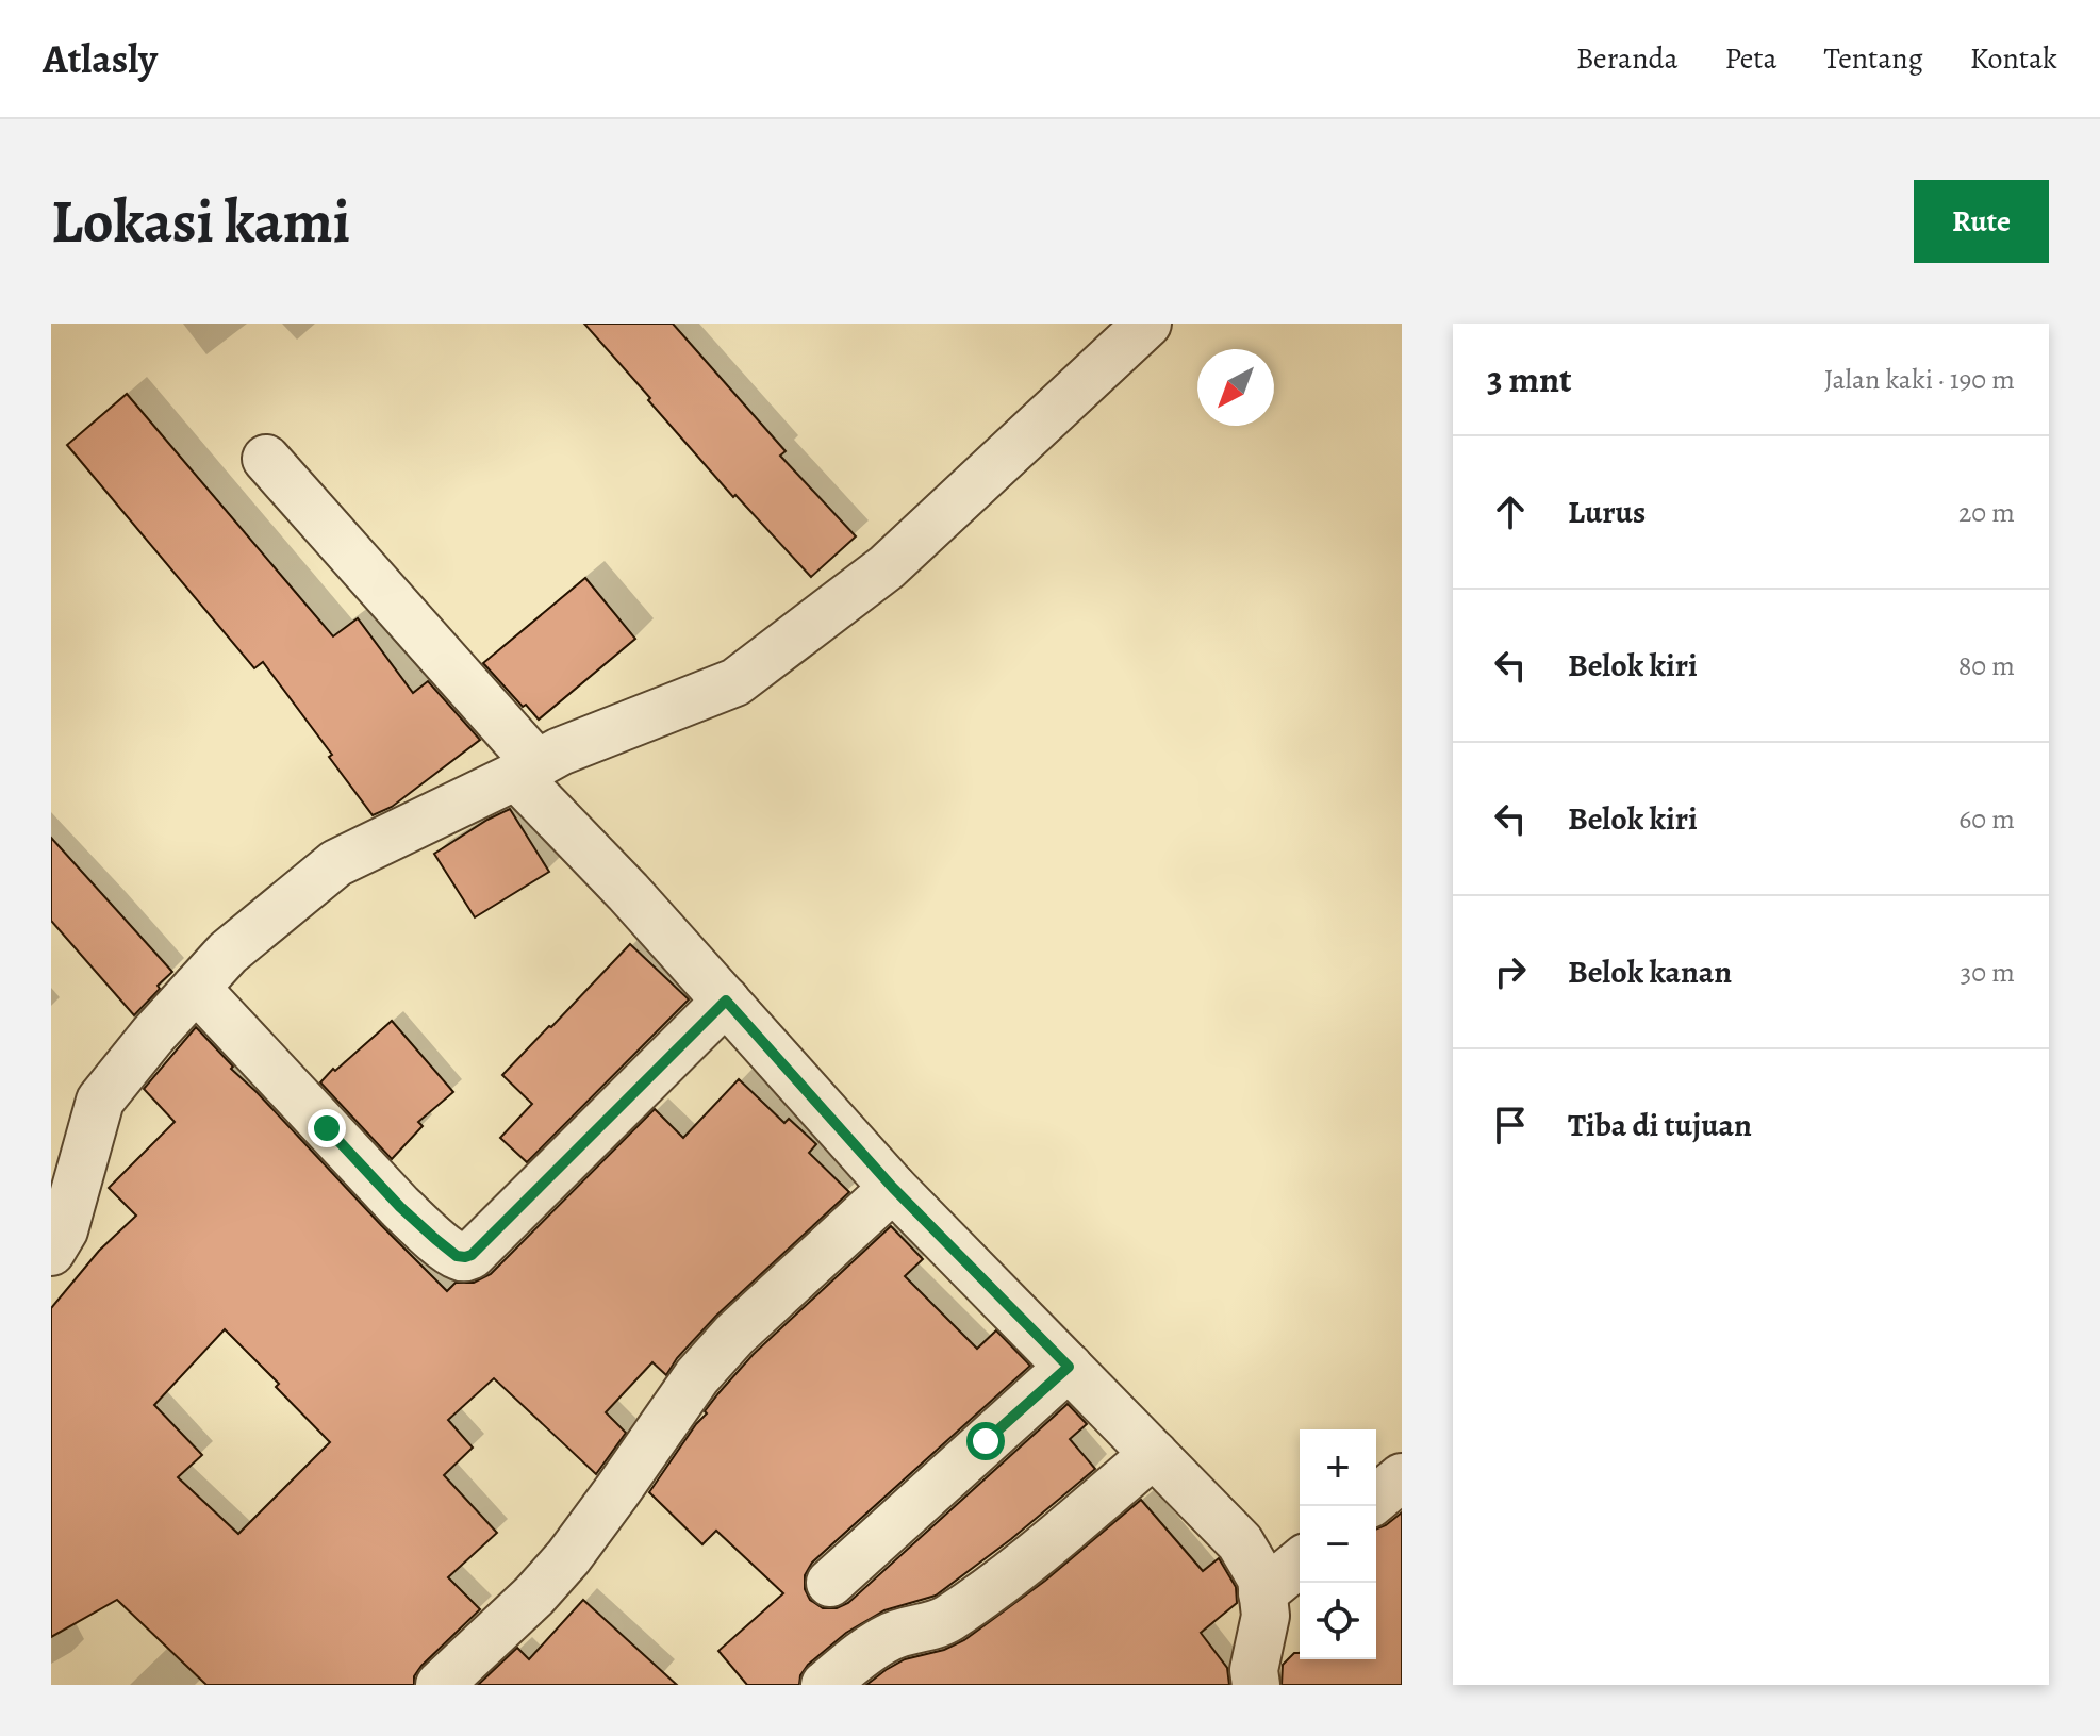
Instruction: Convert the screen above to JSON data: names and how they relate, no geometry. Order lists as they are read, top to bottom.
{
  "north": "bottom left",
  "page": {
    "header": "Atlasly",
    "nav": [
      "Beranda",
      "Peta",
      "Tentang",
      "Kontak"
    ],
    "buttons": "Rute",
    "title": "Lokasi kami",
    "heading": ["3 mnt", "Jalan kaki · 190 m"],
    "list": [
      ["Lurus", "20 m"],
      ["Belok kiri", "80 m"],
      ["Belok kiri", "60 m"],
      ["Belok kanan", "30 m"],
      "Tiba di tujuan"
    ],
    "map_buttons": ["+", "−"]
  }
}
